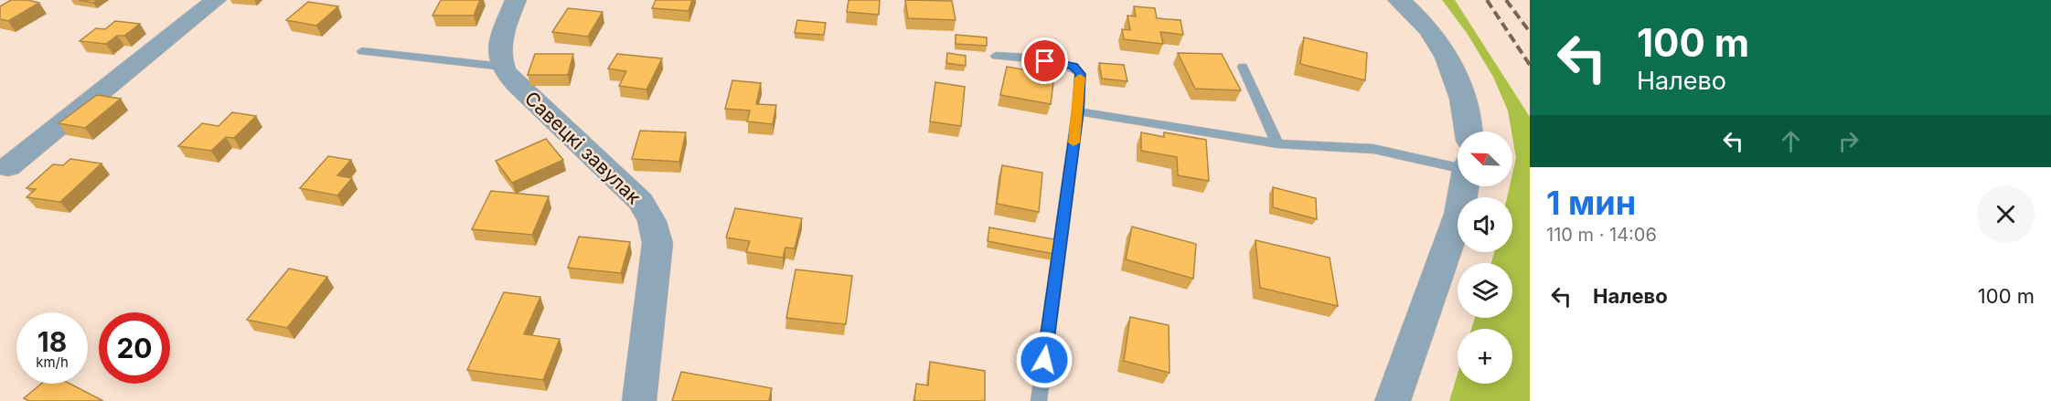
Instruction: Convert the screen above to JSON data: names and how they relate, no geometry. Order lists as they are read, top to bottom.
{
  "streets": {
    "street": ["Савецкі завулак"]
  },
  "north": "top left",
  "page": {
    "turn": ["100 m", "Налево"],
    "map_buttons": "+",
    "heading": ["1 мин", "110 m · 14:06"],
    "list": [
      {
        "name": "Налево",
        "value": "100 m"
      }
    ],
    "speed": "18 km/h",
    "limit": "20"
  }
}
